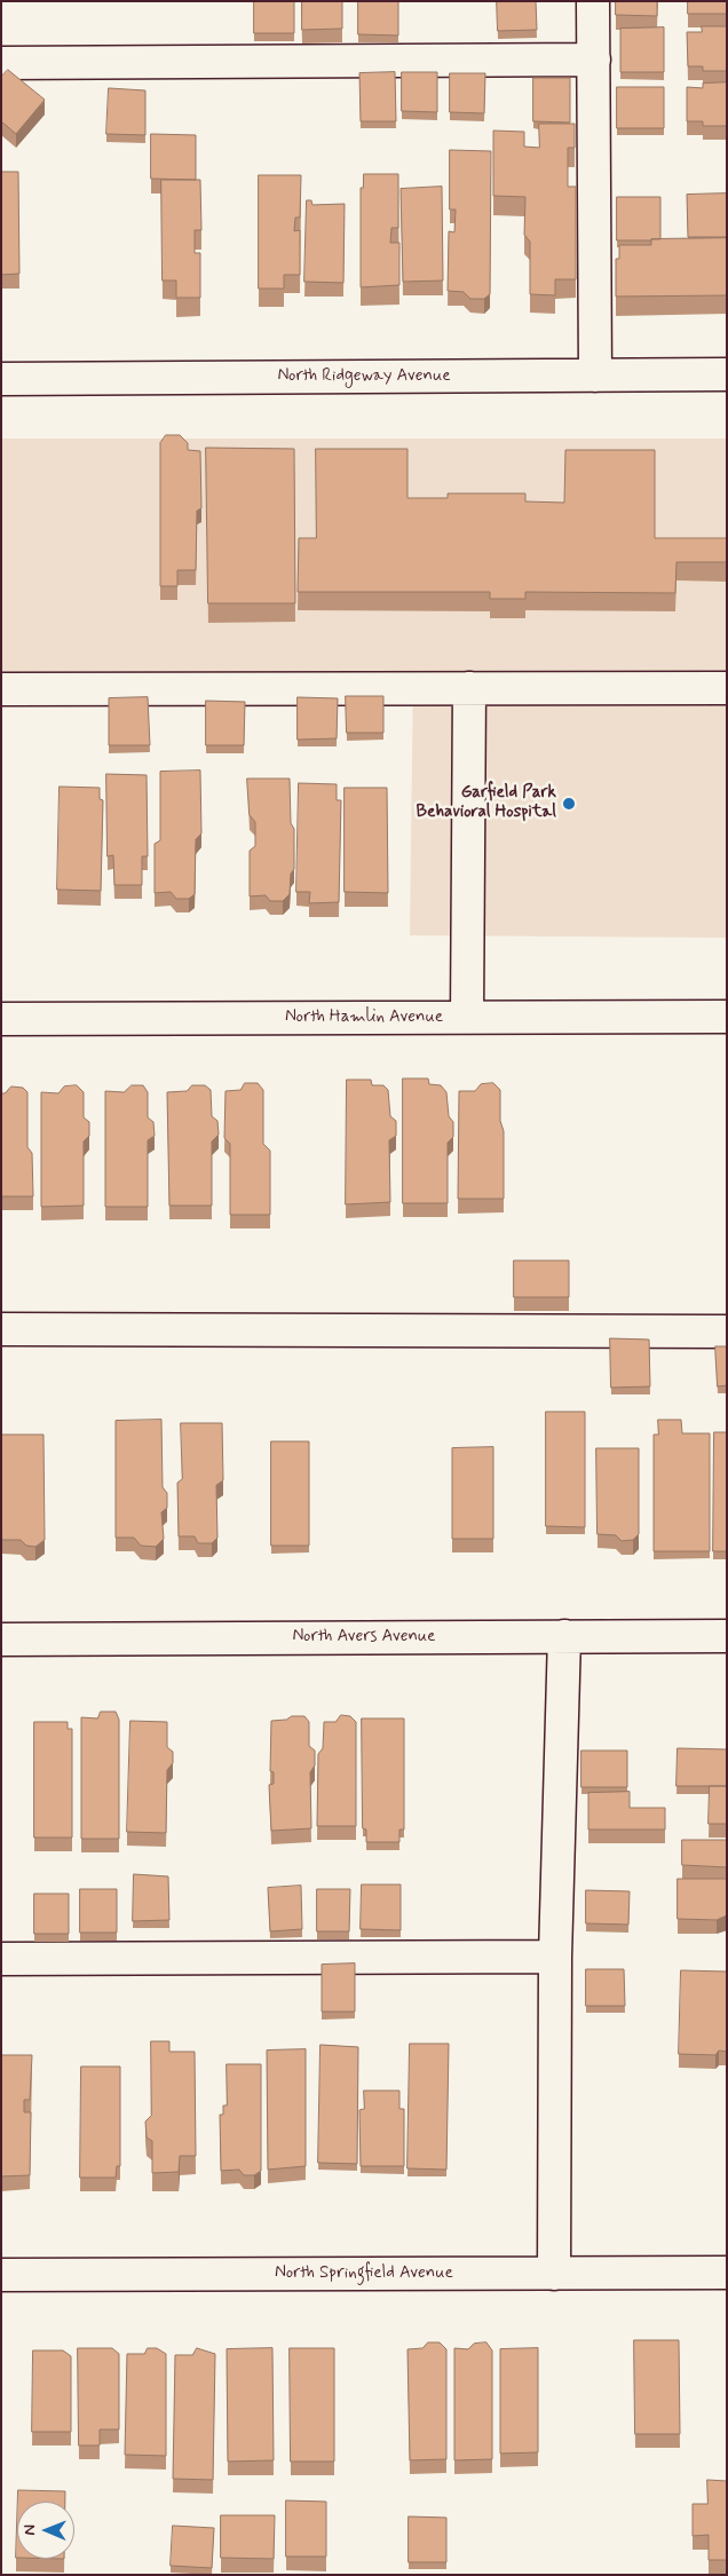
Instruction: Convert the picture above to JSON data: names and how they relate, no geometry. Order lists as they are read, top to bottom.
{
  "streets": {
    "street": [
      "North Ridgeway Avenue",
      "North Hamlin Avenue",
      "North Avers Avenue",
      "North Springfield Avenue"
    ]
  },
  "places": ["Garfield Park Behavioral Hospital"],
  "north": "left"
}
